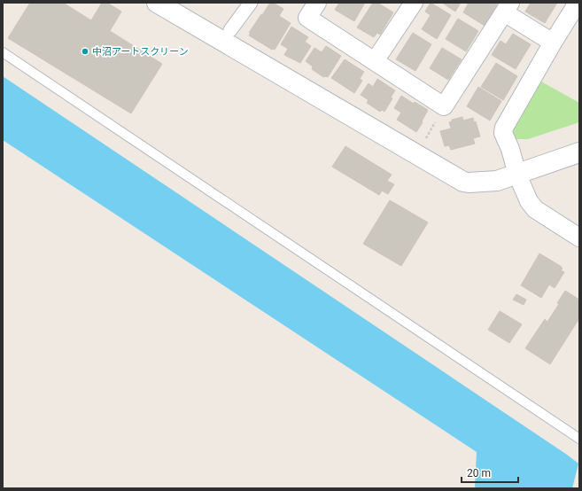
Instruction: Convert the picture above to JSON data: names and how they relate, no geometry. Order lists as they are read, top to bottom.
{
  "places": ["中沼アートスクリーン"],
  "scale_bar": "20 m"
}
